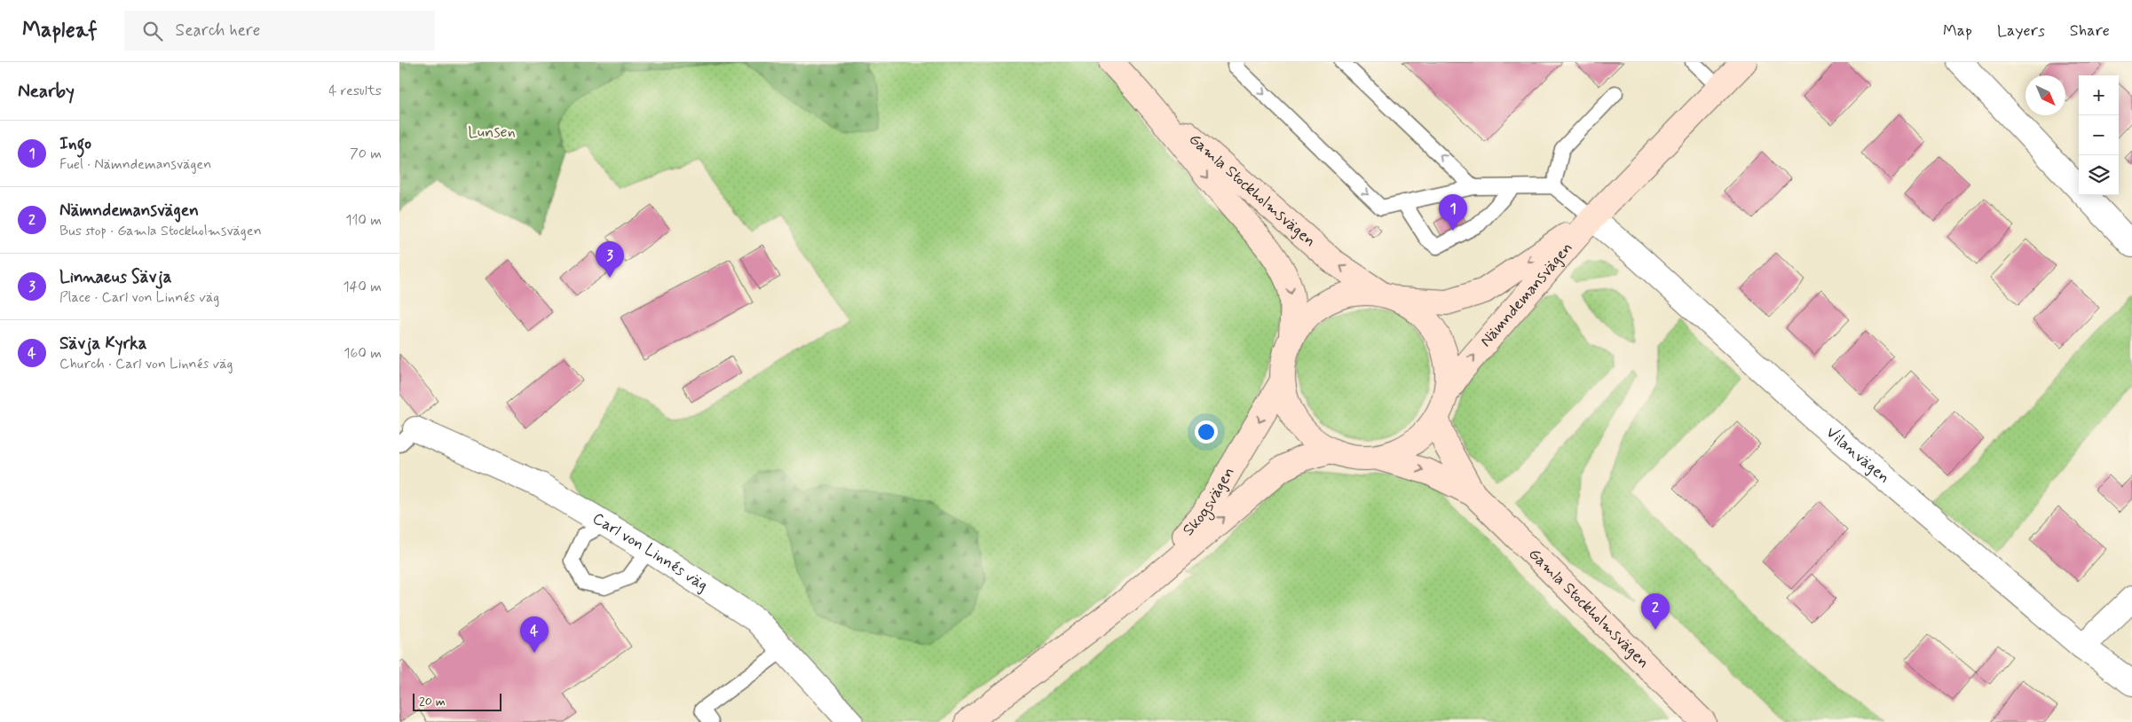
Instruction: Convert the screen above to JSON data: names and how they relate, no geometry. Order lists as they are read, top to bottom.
{
  "streets": {
    "main road": ["Gamla Stockholmsvägen", "Nämndemansvägen", "Skogsvägen"],
    "street": ["Vilanvägen", "Carl von Linnés väg"]
  },
  "crossings": [
    ["Nämndemansvägen", "Vilanvägen"]
  ],
  "parks": ["Lunsen"],
  "scale_bar": "20 m",
  "north": "bottom right",
  "page": {
    "header": "Mapleaf",
    "search": "Search here",
    "nav": ["Map", "Layers", "Share"],
    "heading": ["Nearby", "4 results"],
    "map_buttons": ["+", "−"],
    "list": [
      {
        "mark": "1",
        "name": "Ingo",
        "note": "Fuel · Nämndemansvägen",
        "value": "70 m"
      },
      {
        "mark": "2",
        "name": "Nämndemansvägen",
        "note": "Bus stop · Gamla Stockholmsvägen",
        "value": "110 m"
      },
      {
        "mark": "3",
        "name": "Linnaeus Sävja",
        "note": "Place · Carl von Linnés väg",
        "value": "140 m"
      },
      {
        "mark": "4",
        "name": "Sävja Kyrka",
        "note": "Church · Carl von Linnés väg",
        "value": "160 m"
      }
    ],
    "pins": [
      "1",
      "3",
      "2",
      "4"
    ],
    "scale": "20 m"
  }
}
